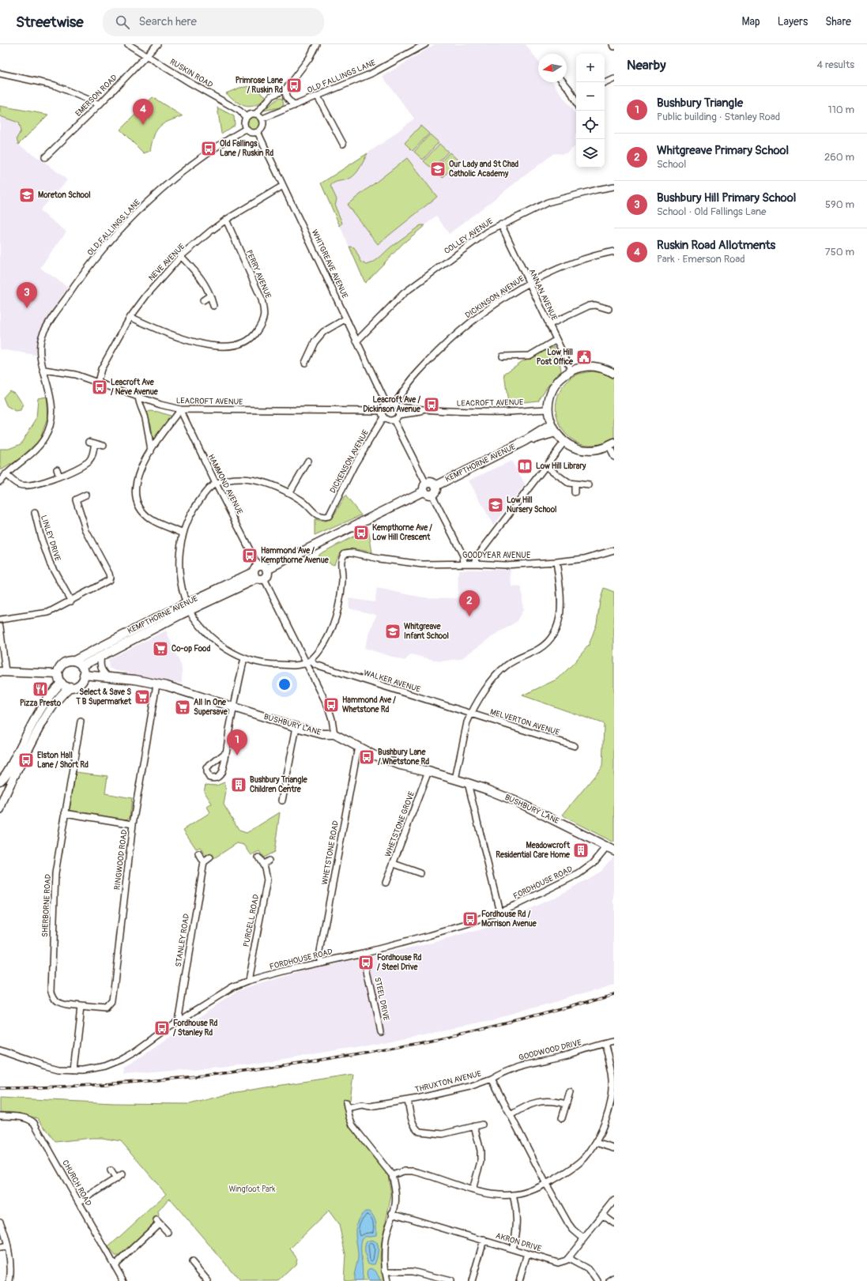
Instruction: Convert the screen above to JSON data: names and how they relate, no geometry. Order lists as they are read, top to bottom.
{
  "streets": {
    "street": [
      "RUSKIN ROAD",
      "OLD FALLINGS LANE",
      "EMERSON ROAD",
      "COLLEY AVENUE",
      "NEVE AVENUE",
      "WHITGREAVE AVENUE",
      "PERRY AVENUE",
      "ANNAN AVENUE",
      "DICKINSON AVENUE",
      "LEACROFT AVENUE",
      "DICKENSON AVENUE",
      "KEMPTHORNE AVENUE",
      "HAMMOND AVENUE",
      "LINLEY DRIVE",
      "GOODYEAR AVENUE",
      "WALKER AVENUE",
      "MELVERTON AVENUE",
      "BUSHBURY LANE",
      "WHETSTONE GROVE",
      "WHETSTONE ROAD",
      "RINGWOOD ROAD",
      "FORDHOUSE ROAD",
      "SHERBORNE ROAD",
      "PURCELL ROAD",
      "STANLEY ROAD",
      "STEEL DRIVE",
      "GOODWOOD DRIVE",
      "THRUXTON AVENUE",
      "CHURCH ROAD",
      "AKRON DRIVE"
    ]
  },
  "crossings": [
    ["RUSKIN ROAD", "OLD FALLINGS LANE"],
    ["RUSKIN ROAD", "EMERSON ROAD"],
    ["RUSKIN ROAD", "WHITGREAVE AVENUE"],
    ["OLD FALLINGS LANE", "WHITGREAVE AVENUE"],
    ["OLD FALLINGS LANE", "LEACROFT AVENUE"],
    ["COLLEY AVENUE", "WHITGREAVE AVENUE"],
    ["COLLEY AVENUE", "ANNAN AVENUE"],
    ["NEVE AVENUE", "WHITGREAVE AVENUE"],
    ["NEVE AVENUE", "PERRY AVENUE"],
    ["NEVE AVENUE", "LEACROFT AVENUE"],
    ["WHITGREAVE AVENUE", "DICKINSON AVENUE"],
    ["WHITGREAVE AVENUE", "LEACROFT AVENUE"],
    ["WHITGREAVE AVENUE", "DICKENSON AVENUE"],
    ["ANNAN AVENUE", "DICKINSON AVENUE"],
    ["DICKINSON AVENUE", "LEACROFT AVENUE"],
    ["DICKINSON AVENUE", "DICKENSON AVENUE"],
    ["LEACROFT AVENUE", "DICKENSON AVENUE"],
    ["LEACROFT AVENUE", "HAMMOND AVENUE"],
    ["KEMPTHORNE AVENUE", "HAMMOND AVENUE"],
    ["KEMPTHORNE AVENUE", "BUSHBURY LANE"],
    ["GOODYEAR AVENUE", "WALKER AVENUE"],
    ["WALKER AVENUE", "MELVERTON AVENUE"],
    ["BUSHBURY LANE", "WHETSTONE GROVE"],
    ["BUSHBURY LANE", "WHETSTONE ROAD"],
    ["BUSHBURY LANE", "RINGWOOD ROAD"],
    ["BUSHBURY LANE", "FORDHOUSE ROAD"],
    ["WHETSTONE ROAD", "FORDHOUSE ROAD"],
    ["RINGWOOD ROAD", "SHERBORNE ROAD"],
    ["FORDHOUSE ROAD", "PURCELL ROAD"],
    ["FORDHOUSE ROAD", "STANLEY ROAD"],
    ["FORDHOUSE ROAD", "STEEL DRIVE"],
    ["GOODWOOD DRIVE", "THRUXTON AVENUE"]
  ],
  "parks": ["Wingfoot Park"],
  "places": {
    "bus stop": [
      "Primrose Lane / Ruskin Rd",
      "Old Fallings Lane / Ruskin Rd",
      "Leacroft Ave / Neve Avenue",
      "Leacroft Ave / Dickinson Avenue",
      "Kempthorne Ave / Low Hill Crescent",
      "Hammond Ave / Kempthorne Avenue",
      "Hammond Ave / Whetstone Rd",
      "Bushbury Lane / Whetstone Rd",
      "Elston Hall Lane / Short Rd",
      "Fordhouse Rd / Morrison Avenue",
      "Fordhouse Rd / Steel Drive",
      "Fordhouse Rd / Stanley Rd"
    ],
    "school or university": [
      "Our Lady and St Chad Catholic Academy",
      "Moreton School",
      "Low Hill Nursery School",
      "Whitgreave Infant School"
    ],
    "public building": ["Low Hill Post Office"],
    "library": ["Low Hill Library"],
    "supermarket": ["Co-op Food", "Select & Save S T B Supermarket", "All In One Supersave"],
    "restaurant": ["Pizza Presto"],
    "building": ["Bushbury Triangle Children Centre", "Meadowcroft Residential Care Home"]
  },
  "north": "left",
  "page": {
    "header": "Streetwise",
    "search": "Search here",
    "nav": ["Map", "Layers", "Share"],
    "heading": ["Nearby", "4 results"],
    "map_buttons": ["+", "−"],
    "list": [
      {
        "mark": "1",
        "name": "Bushbury Triangle",
        "note": "Public building · Stanley Road",
        "value": "110 m"
      },
      {
        "mark": "2",
        "name": "Whitgreave Primary School",
        "note": "School",
        "value": "260 m"
      },
      {
        "mark": "3",
        "name": "Bushbury Hill Primary School",
        "note": "School · Old Fallings Lane",
        "value": "590 m"
      },
      {
        "mark": "4",
        "name": "Ruskin Road Allotments",
        "note": "Park · Emerson Road",
        "value": "750 m"
      }
    ],
    "pins": [
      "4",
      "3",
      "2",
      "1"
    ]
  }
}
